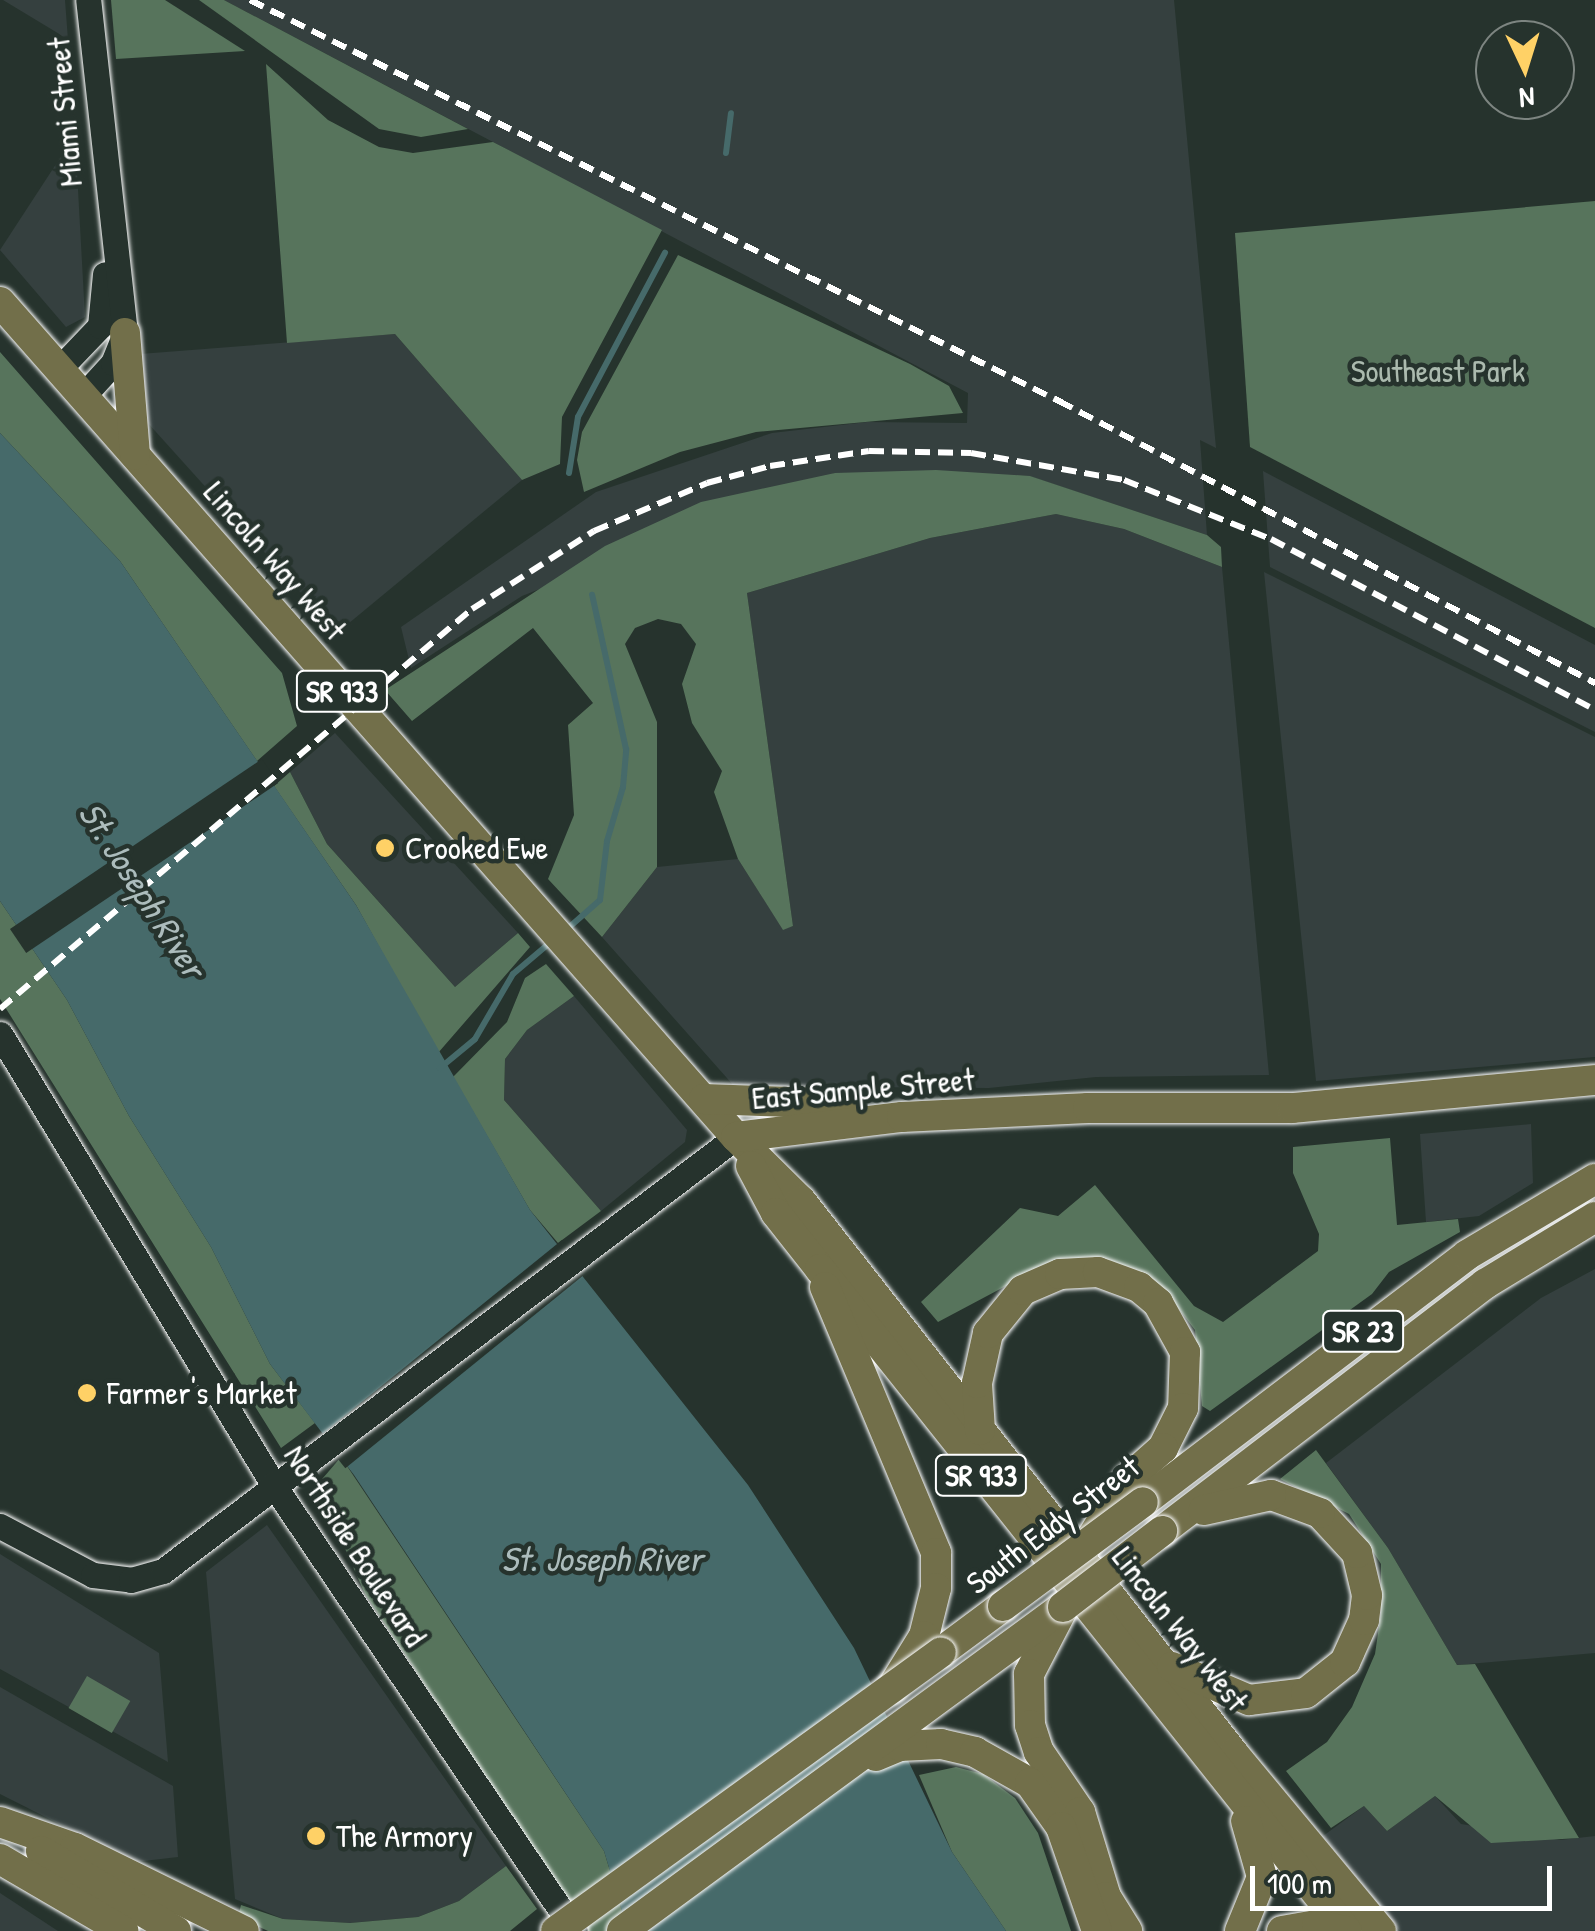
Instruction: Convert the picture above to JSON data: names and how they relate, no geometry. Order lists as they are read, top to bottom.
{
  "streets": {
    "main road": [
      "Lincoln Way West",
      "SR 933",
      "East Sample Street",
      "SR 23",
      "South Eddy Street"
    ],
    "street": ["Miami Street", "Northside Boulevard"]
  },
  "crossings": [
    ["Miami Street", "Lincoln Way West"],
    ["Lincoln Way West", "SR 933"],
    ["Lincoln Way West", "East Sample Street"],
    ["East Sample Street", "Northside Boulevard"]
  ],
  "water": ["St. Joseph River"],
  "parks": ["Southeast Park"],
  "places": ["Crooked Ewe", "Farmer's Market", "The Armory"],
  "scale_bar": "100 m",
  "north": "bottom"
}
